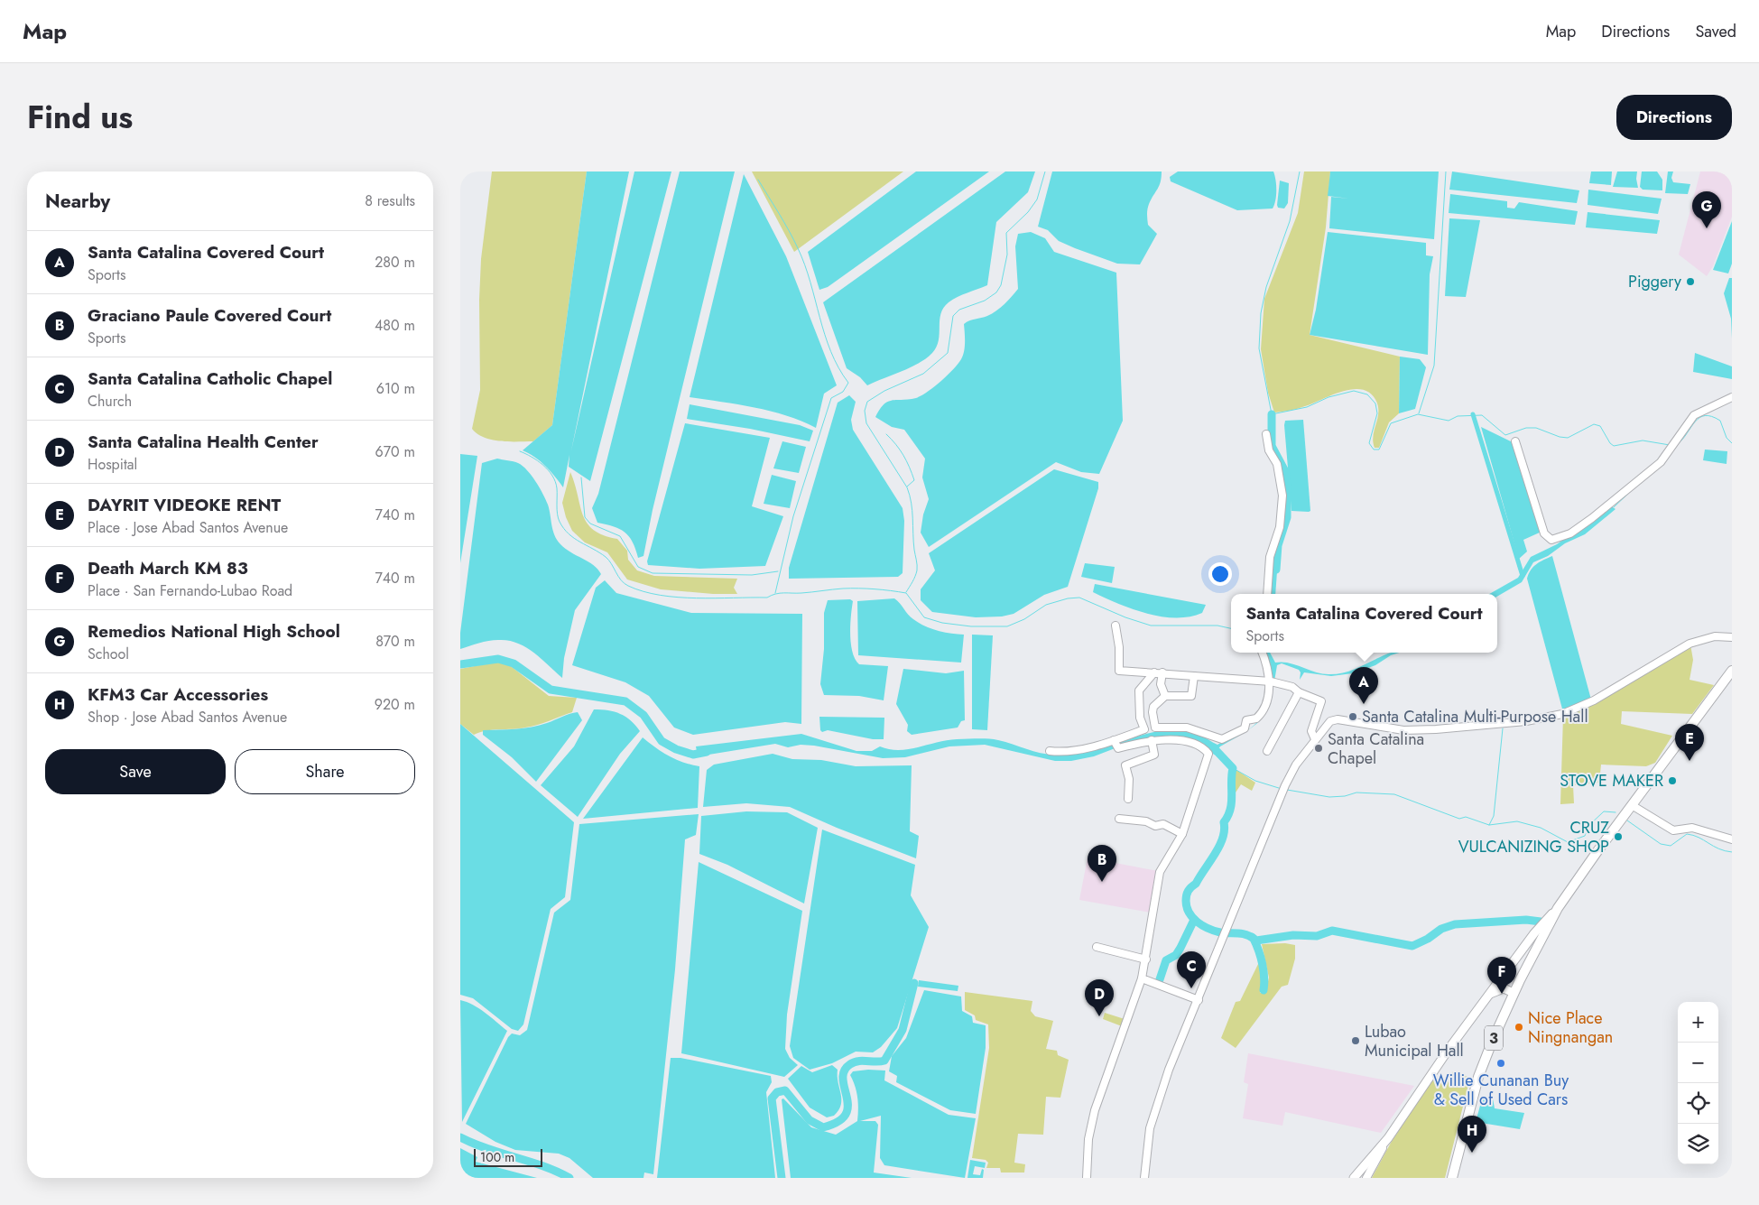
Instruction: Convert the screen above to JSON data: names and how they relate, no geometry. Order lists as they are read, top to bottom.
{
  "streets": {
    "highway": ["3"]
  },
  "places": [
    "Piggery",
    "Santa Catalina Multi-Purpose Hall",
    "Santa Catalina Chapel",
    "STOVE MAKER",
    "CRUZ VULCANIZING SHOP",
    "Nice Place Ningnangan",
    "Lubao Municipal Hall",
    "Willie Cunanan Buy & Sell of Used Cars"
  ],
  "scale_bar": "100 m",
  "page": {
    "header": "Map",
    "nav": ["Map", "Directions", "Saved"],
    "title": "Find us",
    "buttons": [
      "Directions",
      ["Save", "Share"]
    ],
    "heading": ["Nearby", "8 results"],
    "pins": [
      "G",
      "A",
      "E",
      "B",
      "C",
      "F",
      "D",
      "H"
    ],
    "list": [
      {
        "mark": "A",
        "name": "Santa Catalina Covered Court",
        "note": "Sports",
        "value": "280 m"
      },
      {
        "mark": "B",
        "name": "Graciano Paule Covered Court",
        "note": "Sports",
        "value": "480 m"
      },
      {
        "mark": "C",
        "name": "Santa Catalina Catholic Chapel",
        "note": "Church",
        "value": "610 m"
      },
      {
        "mark": "D",
        "name": "Santa Catalina Health Center",
        "note": "Hospital",
        "value": "670 m"
      },
      {
        "mark": "E",
        "name": "DAYRIT VIDEOKE RENT",
        "note": "Place · Jose Abad Santos Avenue",
        "value": "740 m"
      },
      {
        "mark": "F",
        "name": "Death March KM 83",
        "note": "Place · San Fernando-Lubao Road",
        "value": "740 m"
      },
      {
        "mark": "G",
        "name": "Remedios National High School",
        "note": "School",
        "value": "870 m"
      },
      {
        "mark": "H",
        "name": "KFM3 Car Accessories",
        "note": "Shop · Jose Abad Santos Avenue",
        "value": "920 m"
      }
    ],
    "popup": ["Santa Catalina Covered Court", "Sports"],
    "map_buttons": ["+", "−"],
    "scale": "100 m"
  }
}
